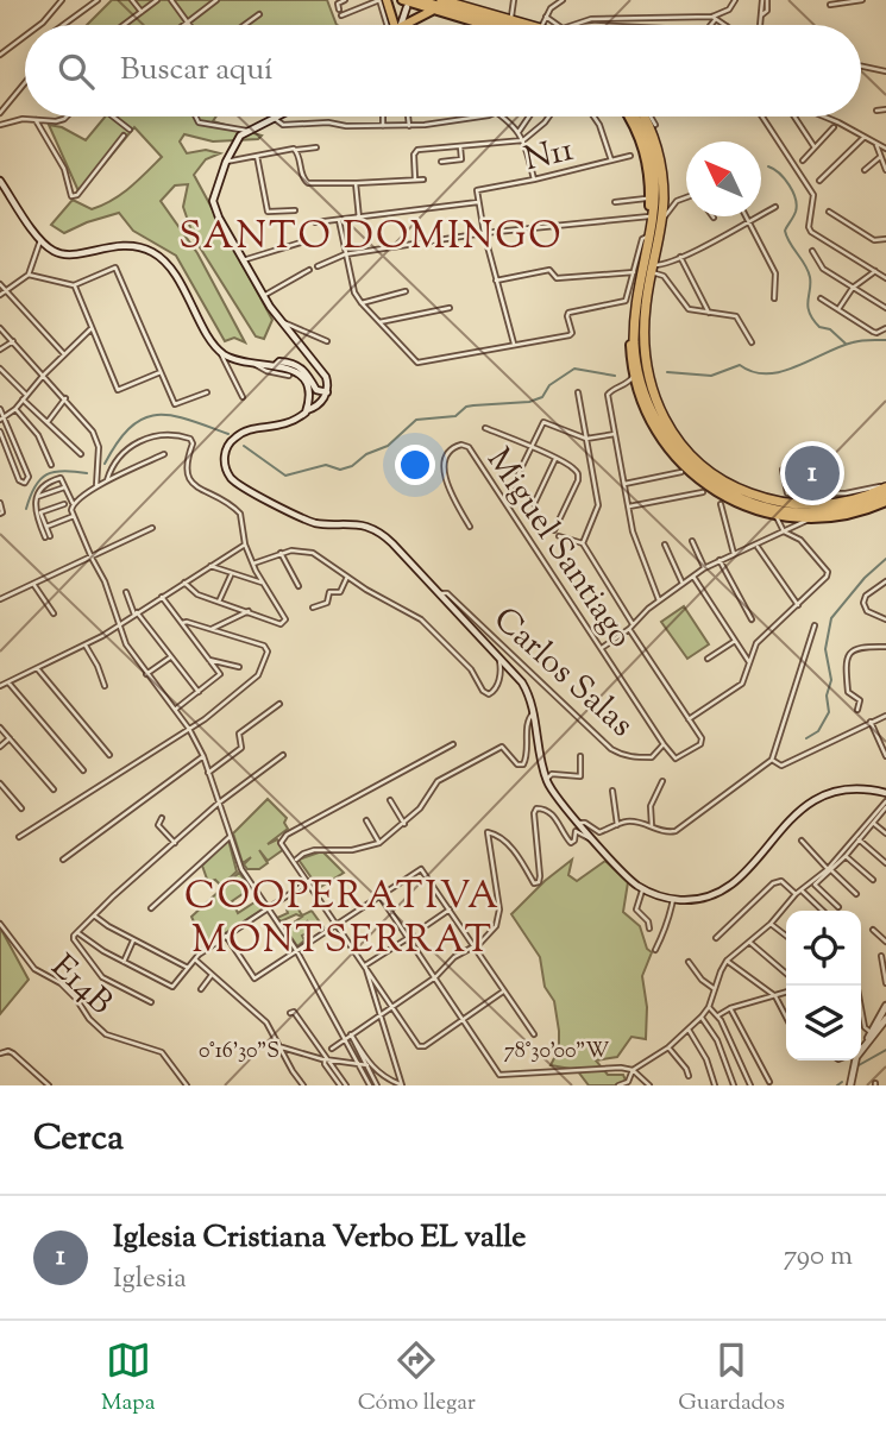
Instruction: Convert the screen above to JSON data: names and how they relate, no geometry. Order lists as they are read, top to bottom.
{
  "streets": {
    "street": [
      "N11",
      "Miguel Santiago",
      "Carlos Salas",
      "E14B"
    ]
  },
  "crossings": [
    ["Miguel Santiago", "Carlos Salas"]
  ],
  "districts": ["SANTO DOMINGO", "COOPERATIVA MONTSERRAT"],
  "north": "top left",
  "page": {
    "search": "Buscar aquí",
    "pins": "1",
    "heading": "Cerca",
    "list": [
      {
        "mark": "1",
        "name": "Iglesia Cristiana Verbo EL valle",
        "note": "Iglesia",
        "value": "790 m"
      }
    ],
    "nav": ["Mapa", "Cómo llegar", "Guardados"]
  },
  "coordinates": ["0°16'30\"S", "78°30'00\"W"]
}
